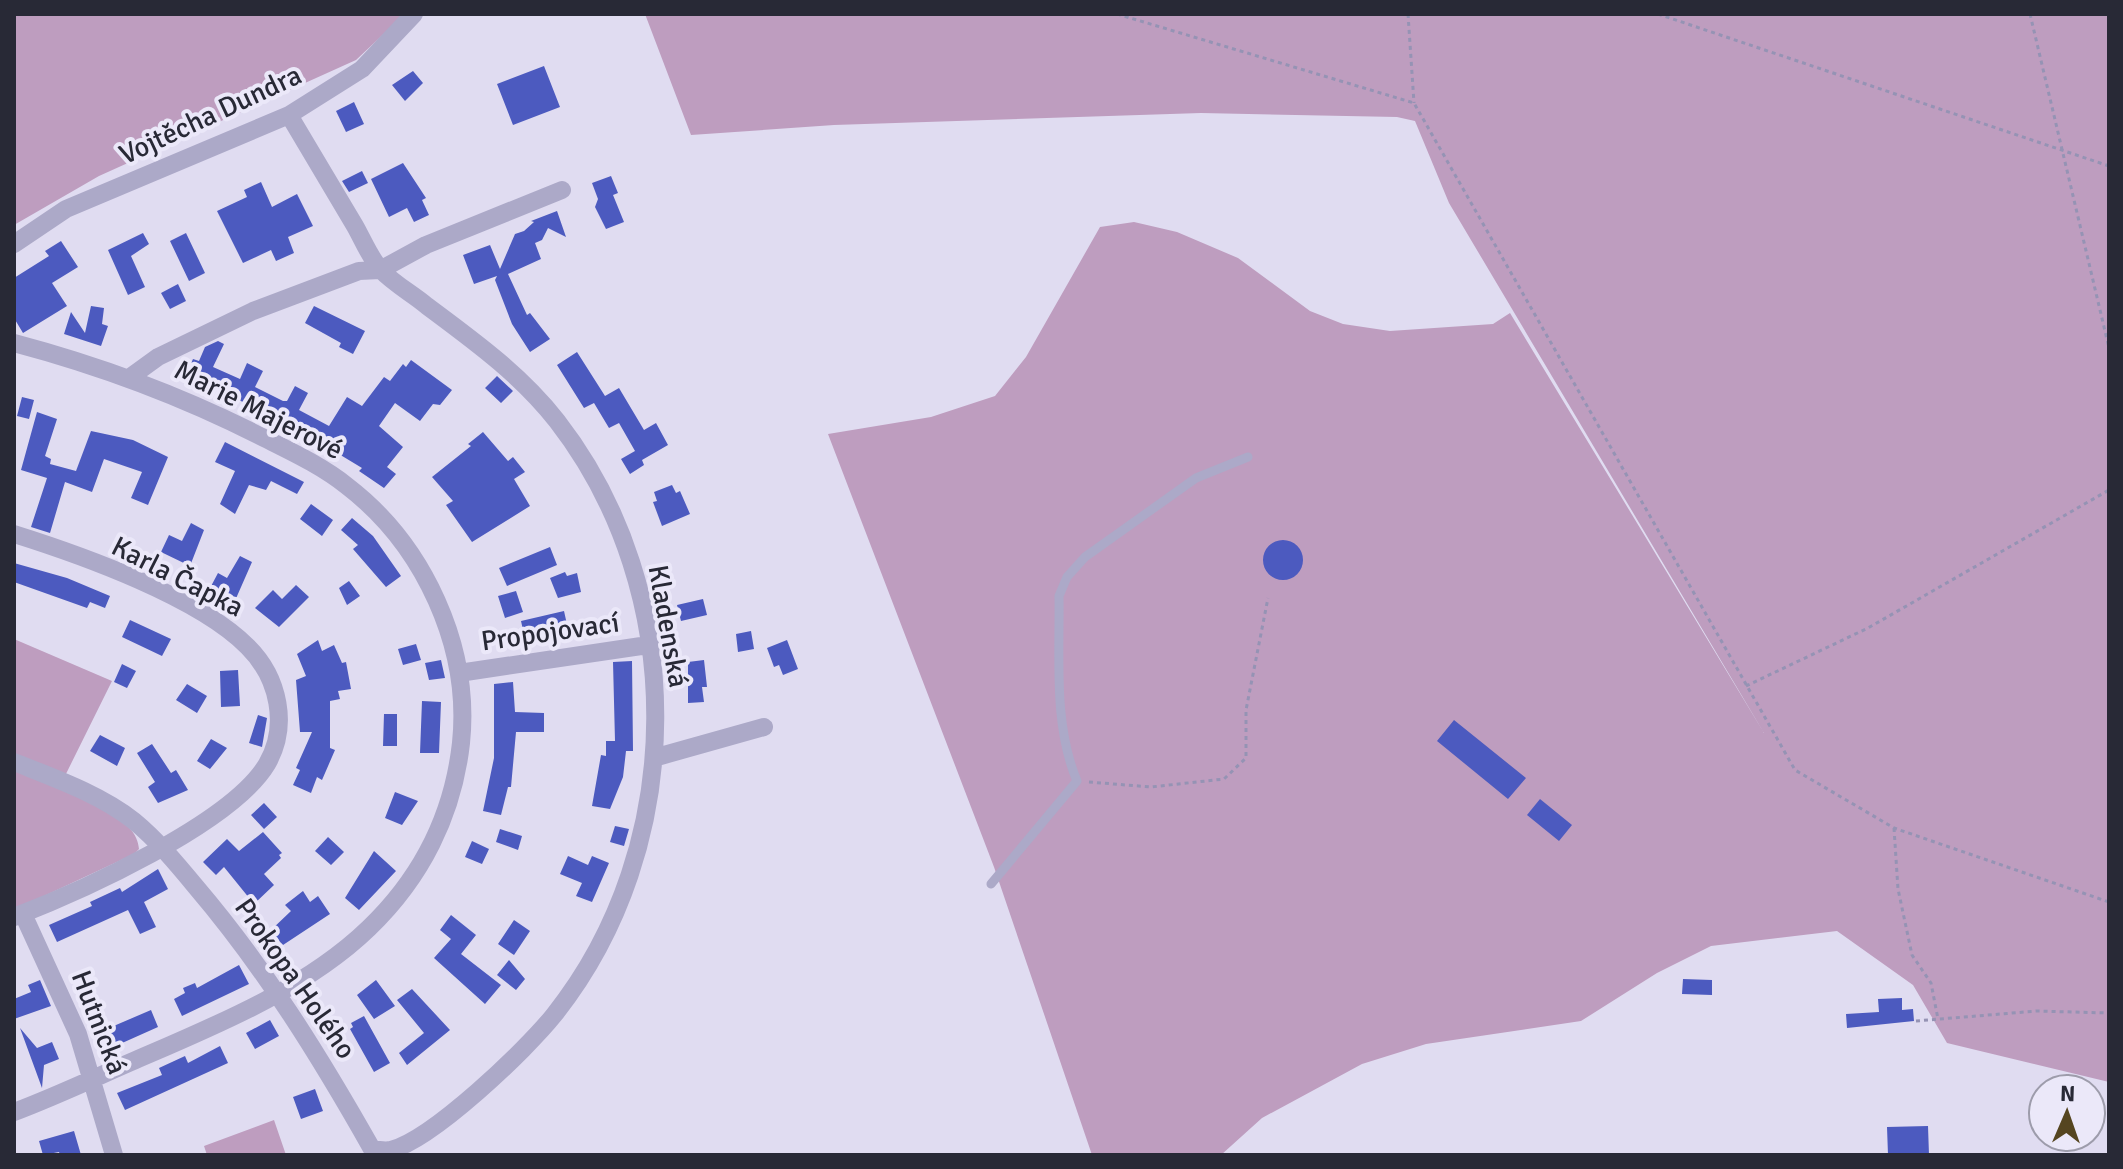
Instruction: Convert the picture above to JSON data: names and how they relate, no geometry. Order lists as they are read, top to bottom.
{
  "streets": {
    "street": [
      "Vojtěcha Dundra",
      "Marie Majerové",
      "Karla Čapka",
      "Kladenská",
      "Propojovací",
      "Prokopa Holého",
      "Hutnická"
    ]
  },
  "crossings": [
    ["Vojtěcha Dundra", "Kladenská"],
    ["Marie Majerové", "Propojovací"],
    ["Marie Majerové", "Prokopa Holého"],
    ["Marie Majerové", "Hutnická"],
    ["Karla Čapka", "Prokopa Holého"],
    ["Karla Čapka", "Hutnická"],
    ["Kladenská", "Propojovací"],
    ["Kladenská", "Prokopa Holého"]
  ],
  "north": "top"
}
